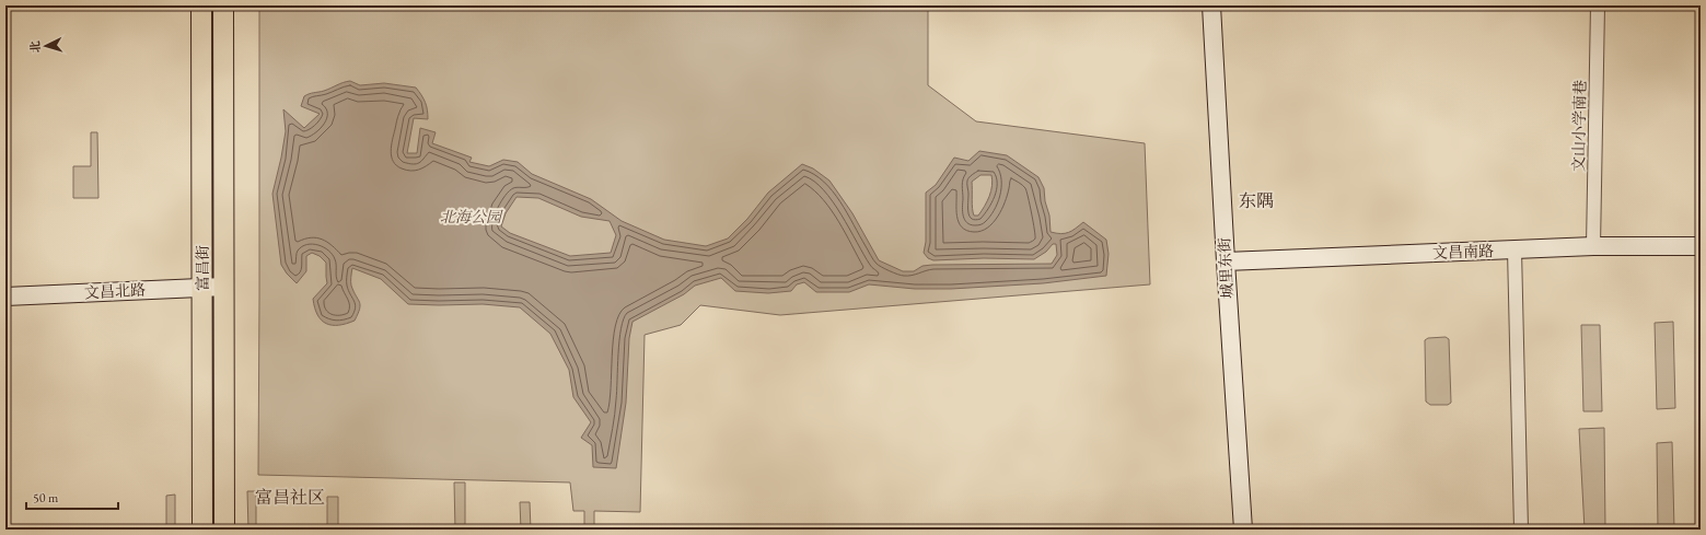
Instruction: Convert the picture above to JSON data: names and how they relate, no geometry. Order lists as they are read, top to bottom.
{
  "streets": {
    "main road": ["富昌街"],
    "street": [
      "文山小学南巷",
      "文昌南路",
      "城里东街",
      "文昌北路"
    ]
  },
  "crossings": [
    ["文山小学南巷", "文昌南路"],
    ["文昌南路", "城里东街"],
    ["富昌街", "文昌北路"]
  ],
  "districts": ["东隅", "富昌社区"],
  "parks": ["北海公园"],
  "scale_bar": "50 m",
  "north": "left"
}
